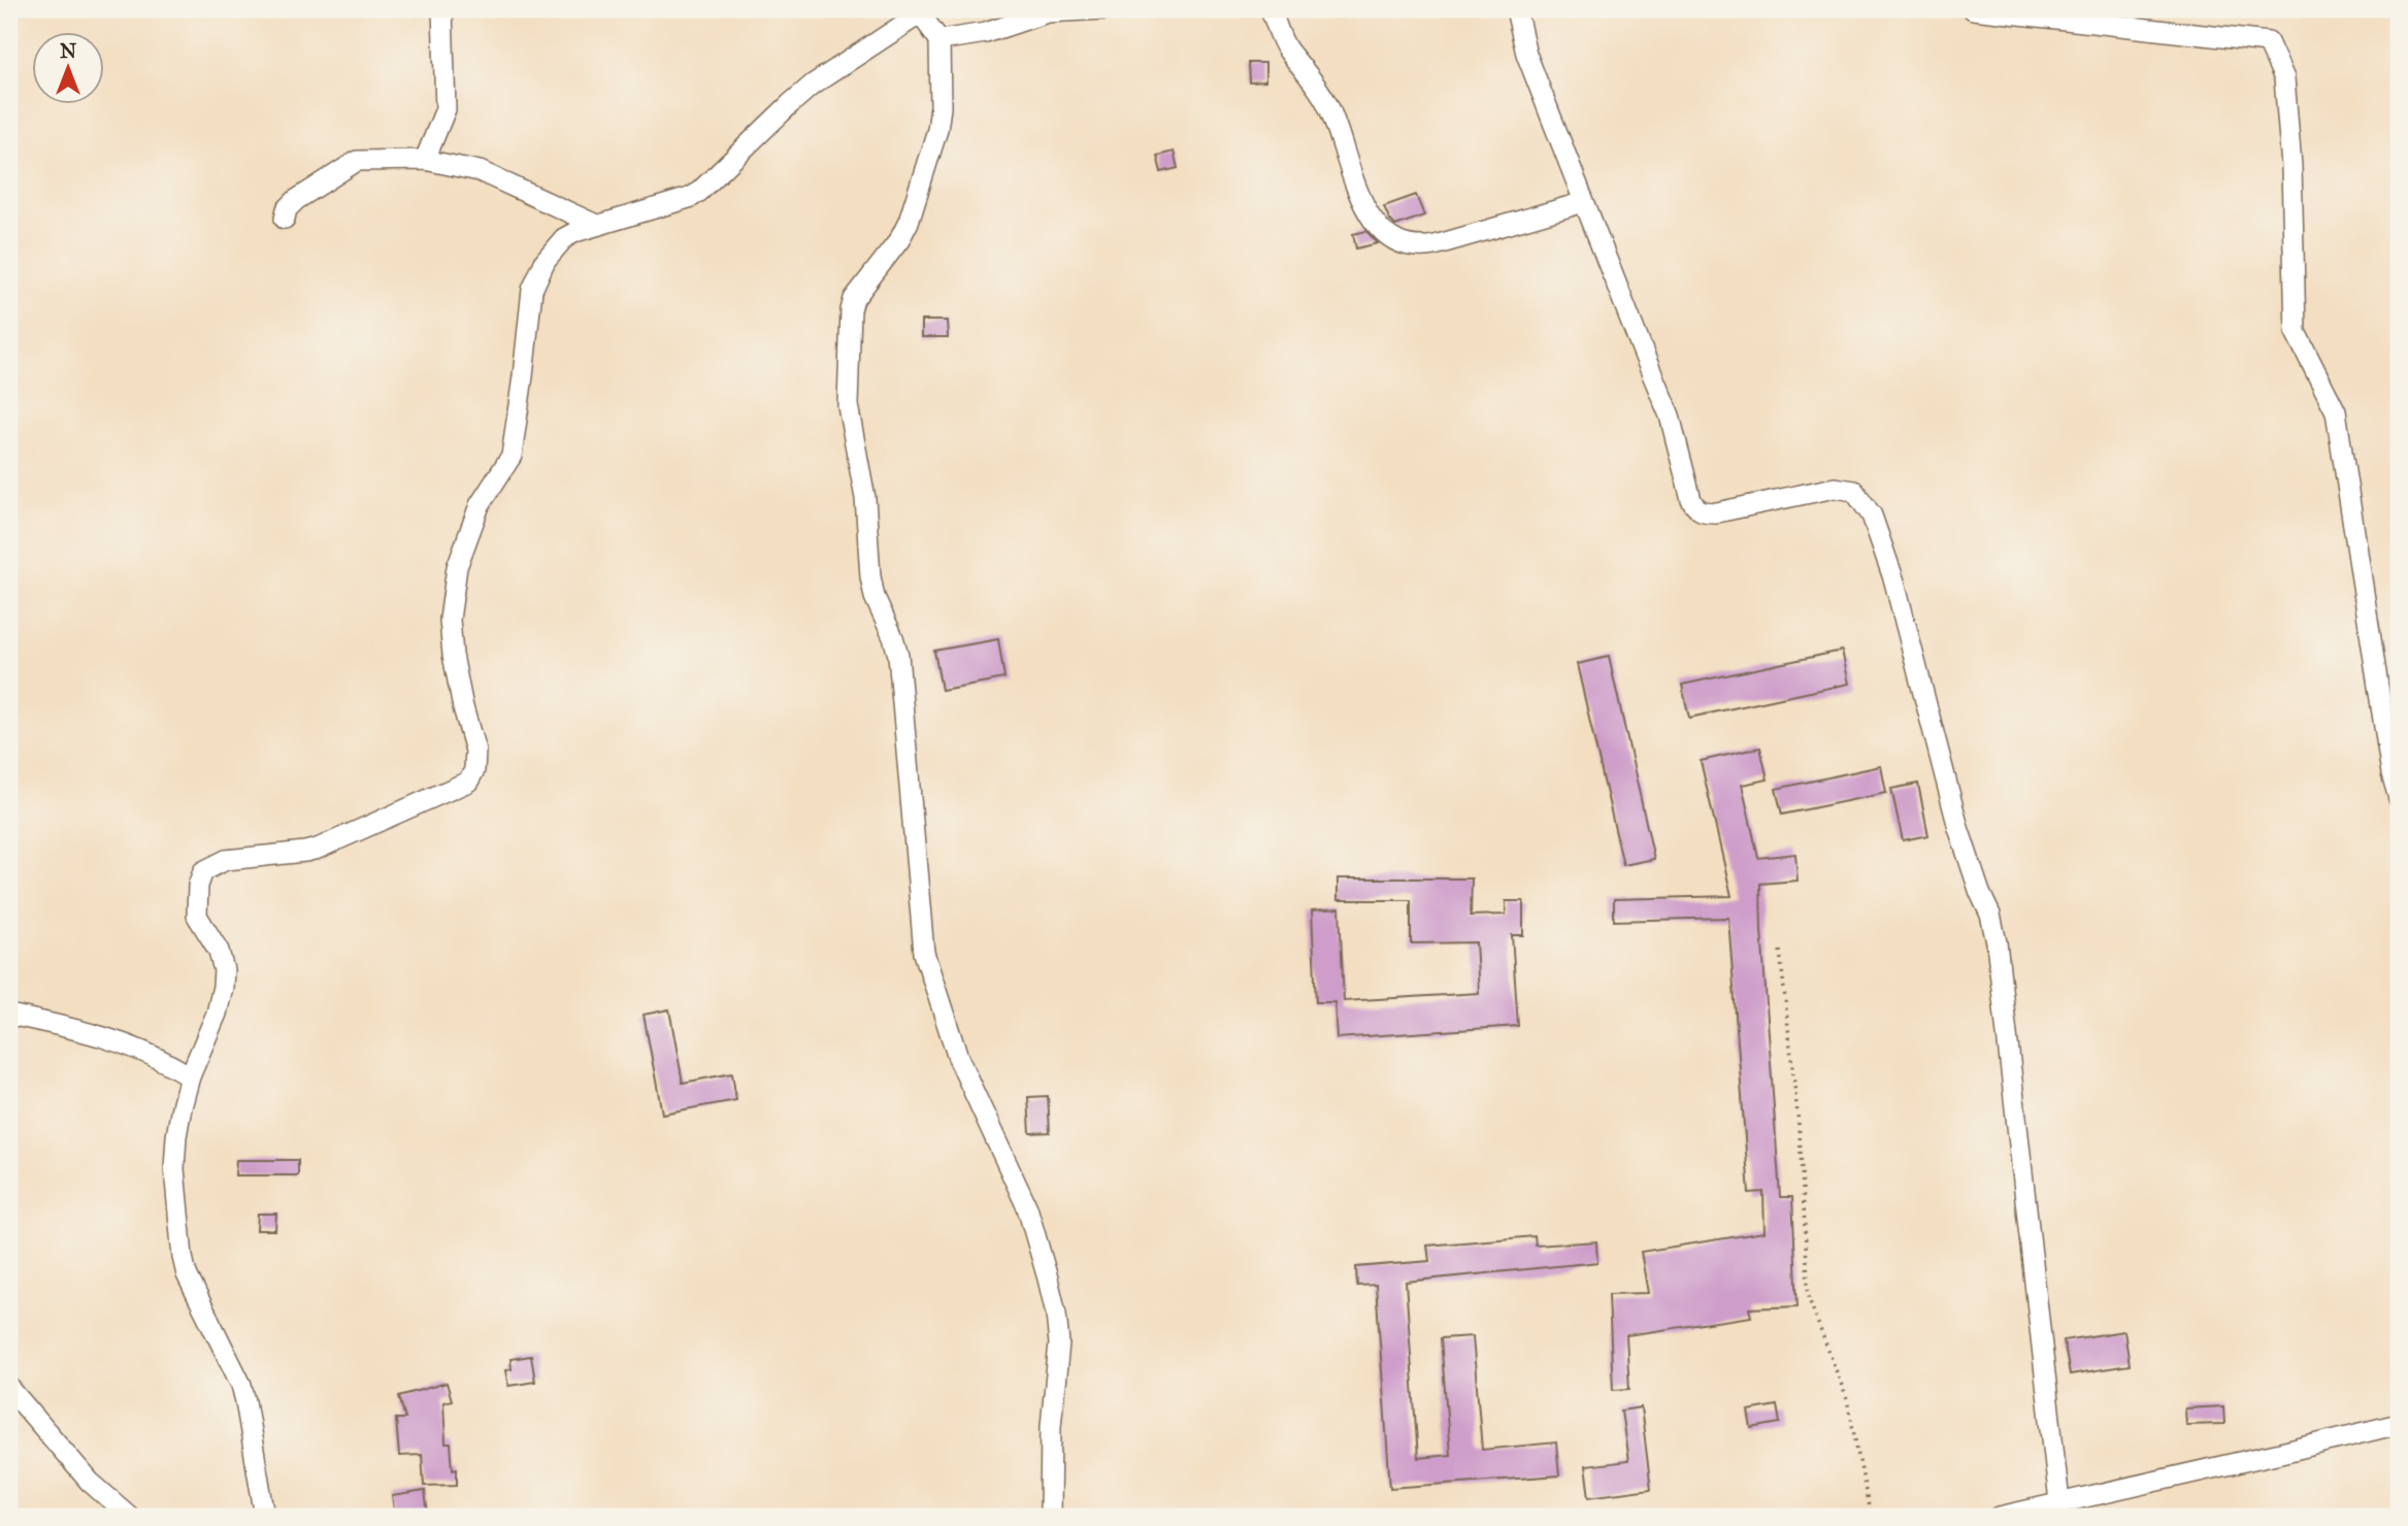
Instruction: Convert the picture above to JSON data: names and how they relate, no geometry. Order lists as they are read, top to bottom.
{
  "north": "top"
}
